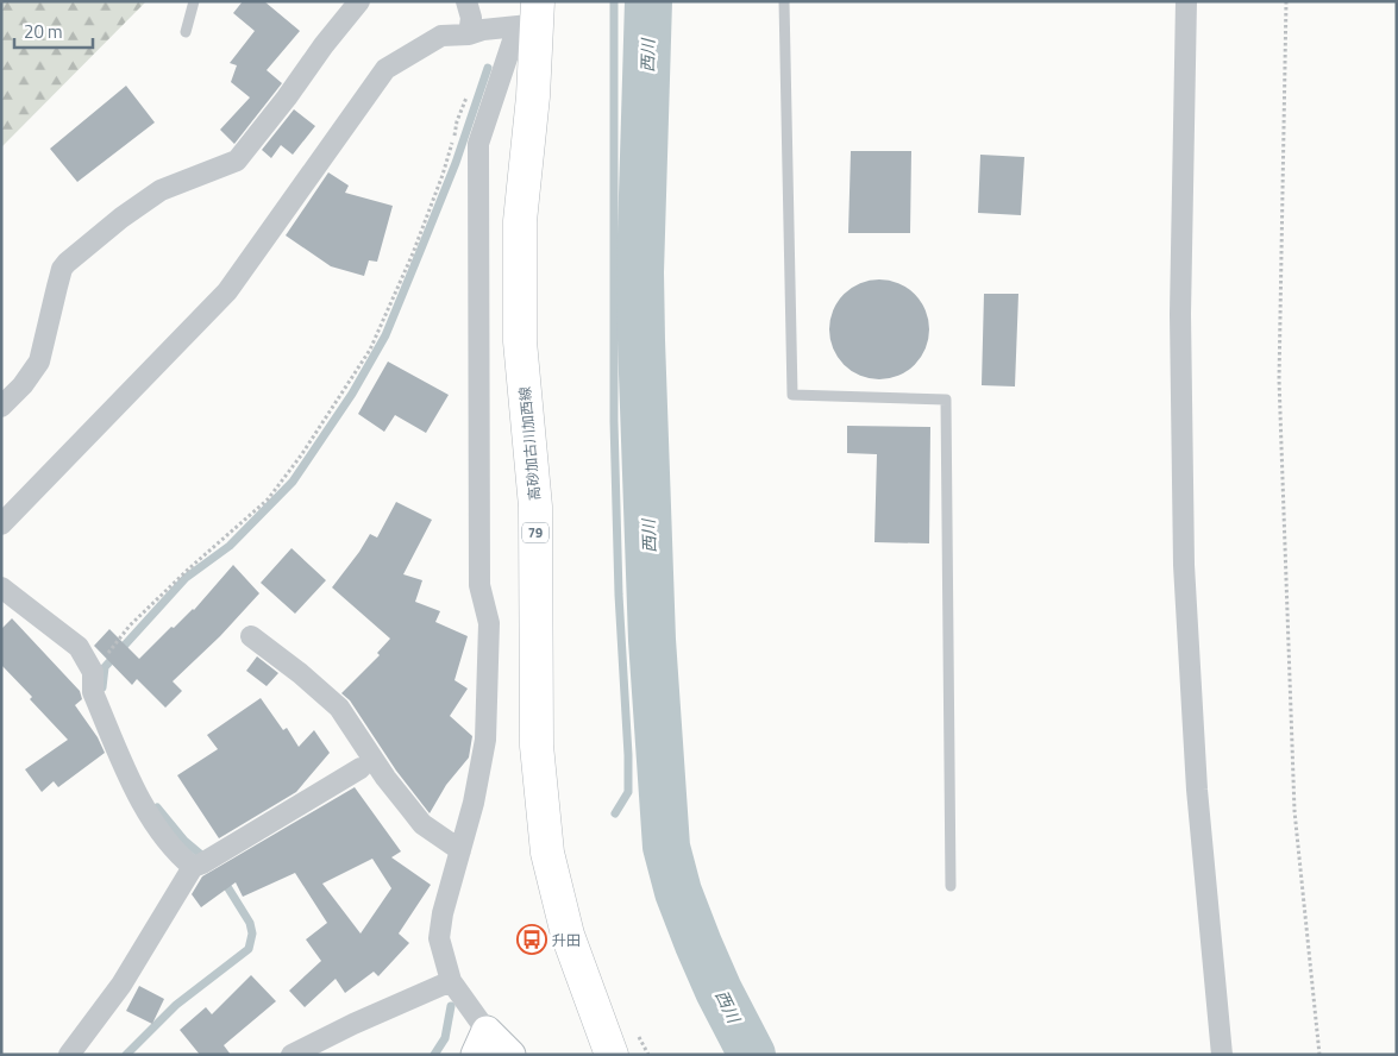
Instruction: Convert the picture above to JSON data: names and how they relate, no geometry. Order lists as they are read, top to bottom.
{
  "streets": {
    "main road": ["高砂加古川加西線", "79"]
  },
  "water": ["西川"],
  "places": {
    "bus stop": ["升田"]
  },
  "scale_bar": "20 m"
}
